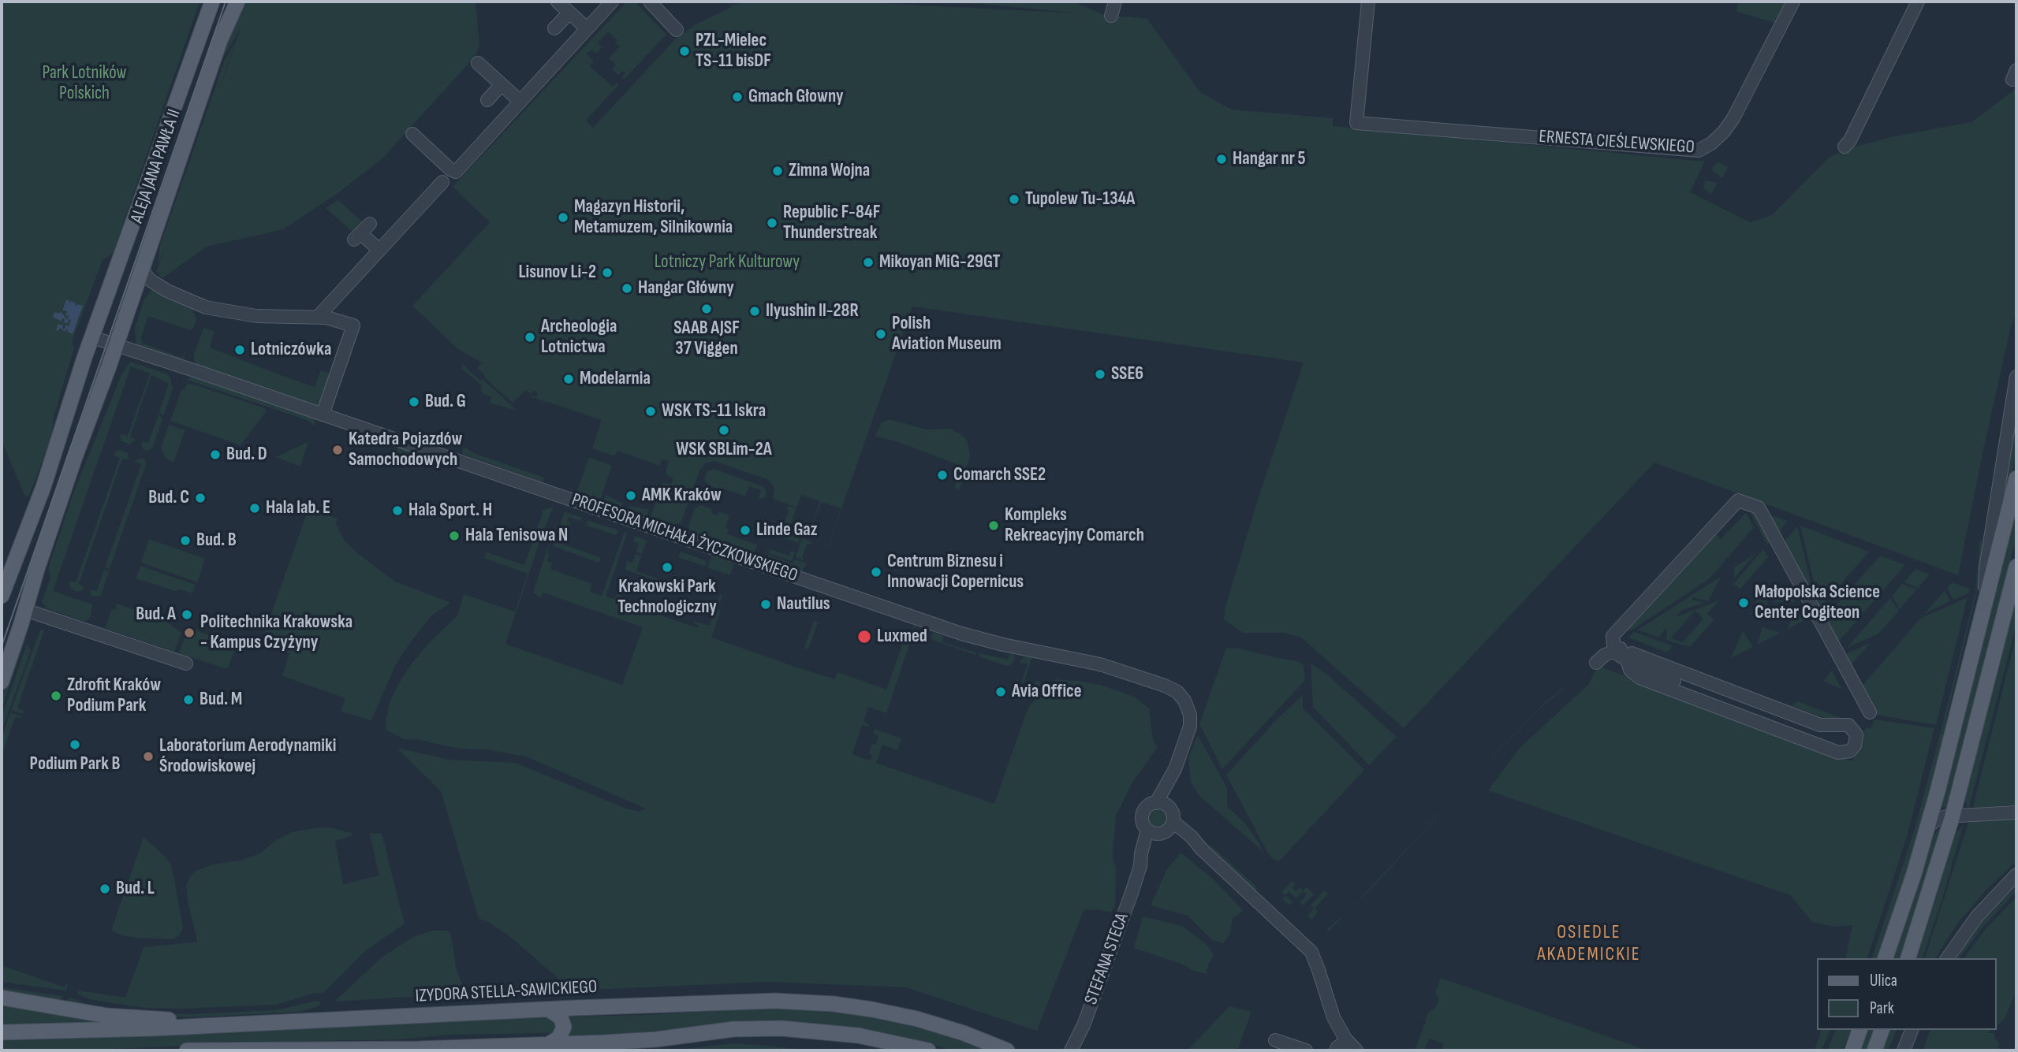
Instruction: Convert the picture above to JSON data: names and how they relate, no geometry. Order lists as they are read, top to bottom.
{
  "streets": {
    "main road": ["ALEJA JANA PAWŁA II", "IZYDORA STELLA-SAWICKIEGO"],
    "street": ["ERNESTA CIEŚLEWSKIEGO", "PROFESORA MICHAŁA ŻYCZKOWSKIEGO", "STEFANA STECA"]
  },
  "crossings": [
    ["ALEJA JANA PAWŁA II", "PROFESORA MICHAŁA ŻYCZKOWSKIEGO"],
    ["PROFESORA MICHAŁA ŻYCZKOWSKIEGO", "STEFANA STECA"]
  ],
  "districts": ["OSIEDLE AKADEMICKIE"],
  "parks": ["Park Lotników Polskich", "Lotniczy Park Kulturowy"],
  "places": [
    "PZL-Mielec TS-11 bisDF",
    "Gmach Głowny",
    "Hangar nr 5",
    "Zimna Wojna",
    "Tupolew Tu-134A",
    "Magazyn Historii, Metamuzem, Silnikownia",
    "Republic F-84F Thunderstreak",
    "Mikoyan MiG-29GT",
    "Lisunov Li-2",
    "Hangar Główny",
    "SAAB AJSF 37 Viggen",
    "Ilyushin Il-28R",
    "Polish Aviation Museum",
    "Archeologia Lotnictwa",
    "Lotniczówka",
    "SSE6",
    "Modelarnia",
    "Bud. G",
    "WSK TS-11 Iskra",
    "WSK SBLim-2A",
    "Katedra Pojazdów Samochodowych",
    "Bud. D",
    "Comarch SSE2",
    "AMK Kraków",
    "Bud. C",
    "Hala lab. E",
    "Hala Sport. H",
    "Kompleks Rekreacyjny Comarch",
    "Linde Gaz",
    "Hala Tenisowa N",
    "Bud. B",
    "Krakowski Park Technologiczny",
    "Centrum Biznesu i Innowacji Copernicus",
    "Małopolska Science Center Cogiteon",
    "Nautilus",
    "Bud. A",
    "Politechnika Krakowska - Kampus Czyżyny",
    "Luxmed",
    "Avia Office",
    "Zdrofit Kraków Podium Park",
    "Bud. M",
    "Podium Park B",
    "Laboratorium Aerodynamiki Środowiskowej",
    "Bud. L"
  ],
  "legend": ["Ulica", "Park"]
}
